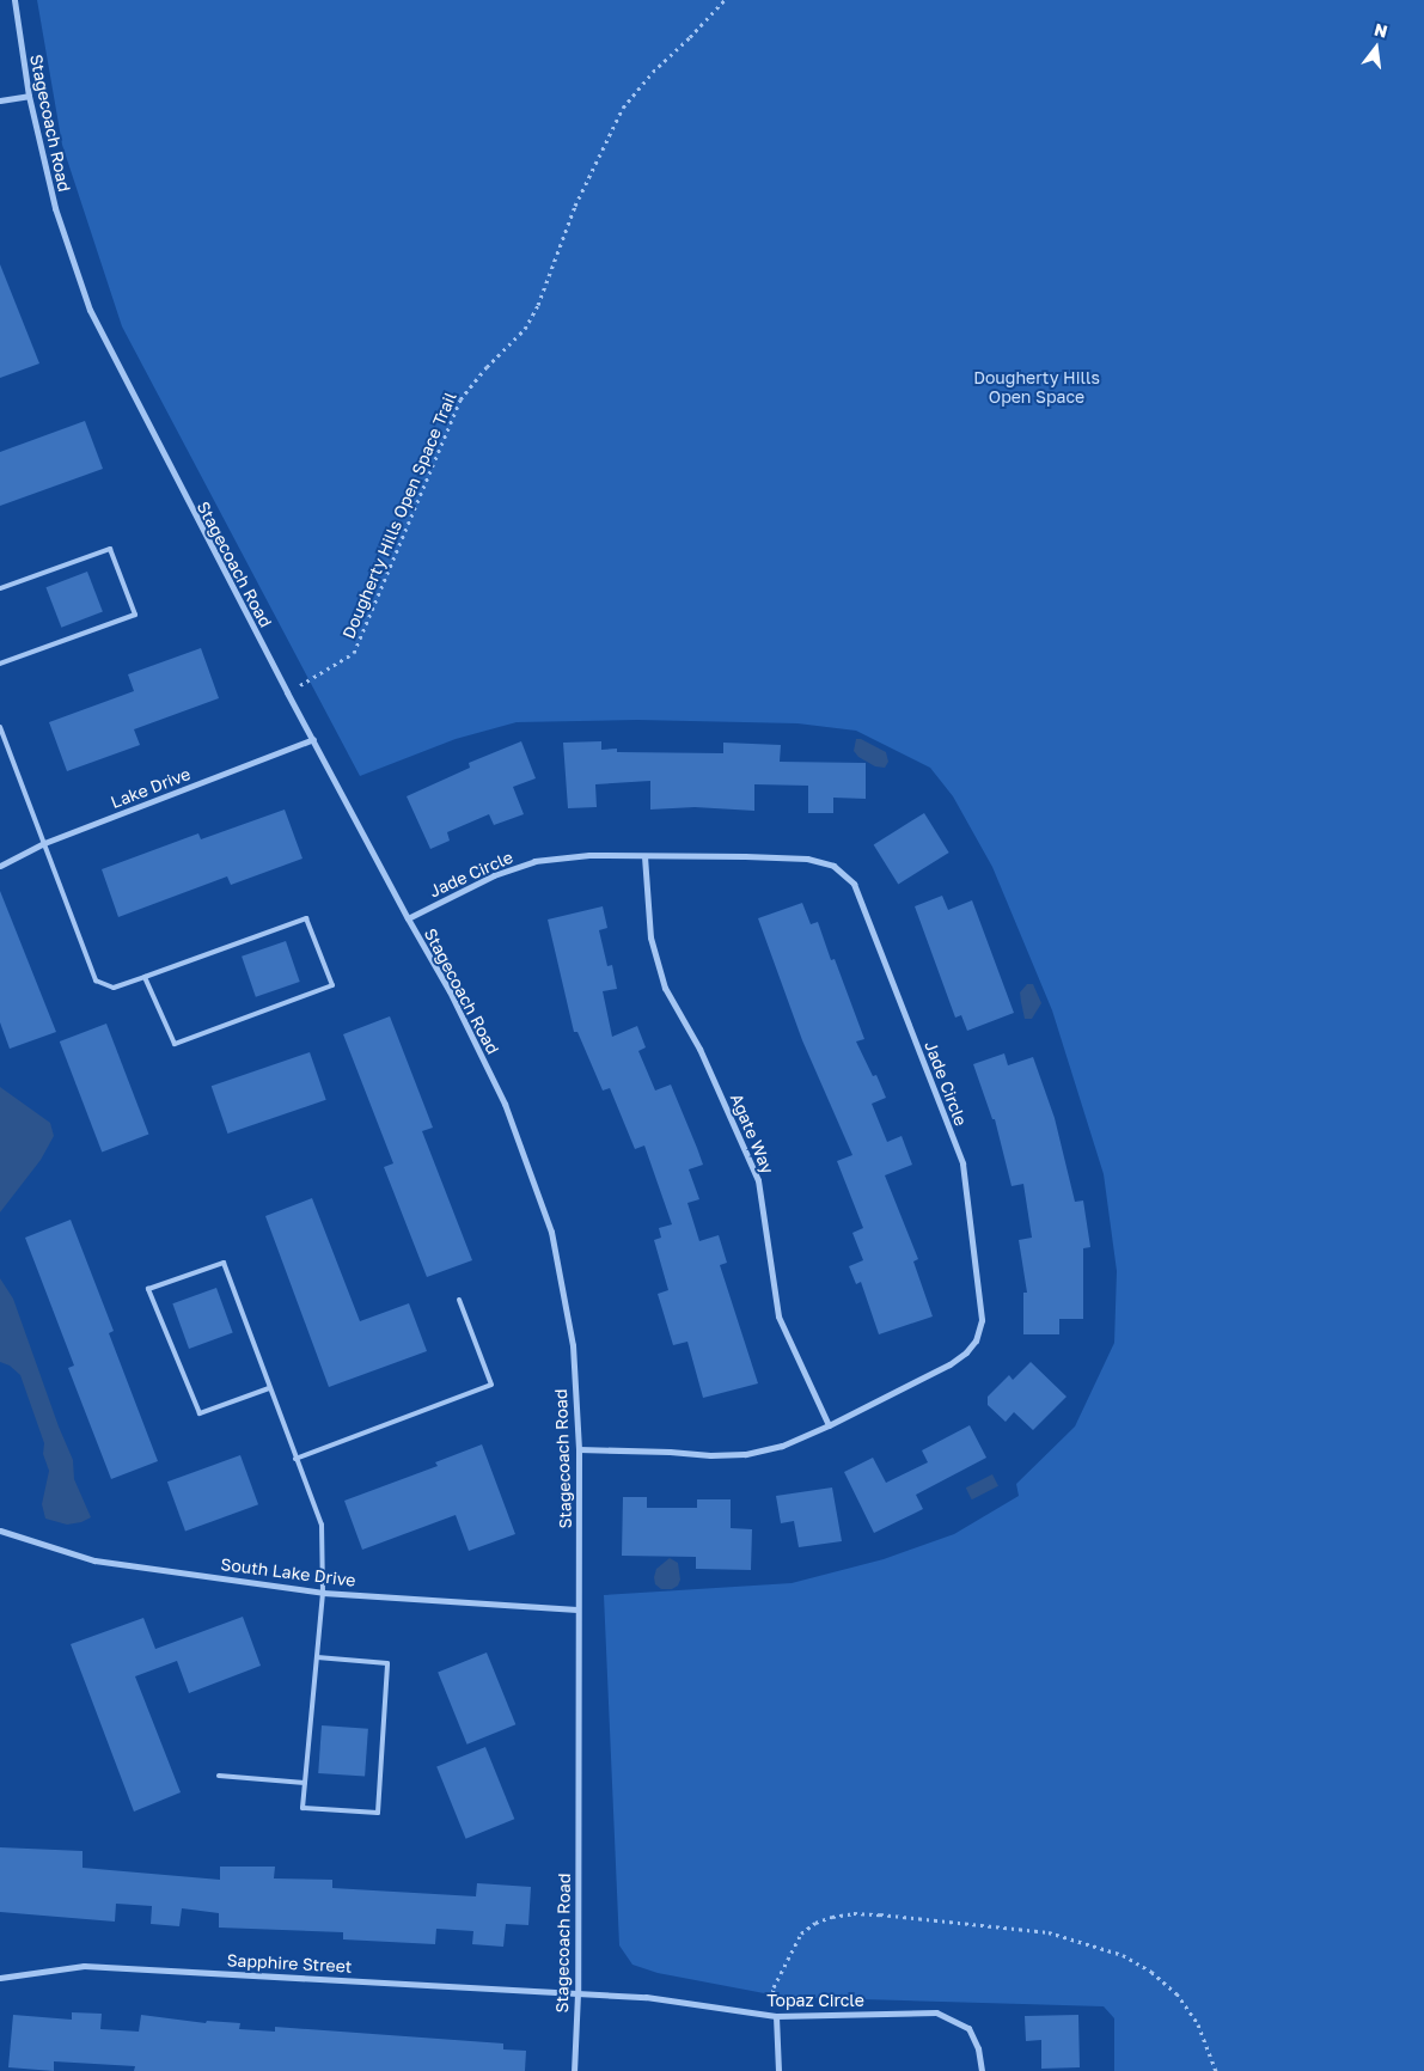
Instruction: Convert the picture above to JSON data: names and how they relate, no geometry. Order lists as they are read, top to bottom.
{
  "streets": {
    "street": [
      "Stagecoach Road",
      "Lake Drive",
      "Jade Circle",
      "Agate Way",
      "South Lake Drive",
      "Sapphire Street",
      "Topaz Circle"
    ],
    "path": ["Dougherty Hills Open Space Trail"]
  },
  "crossings": [
    ["Stagecoach Road", "Dougherty Hills Open Space Trail"],
    ["Stagecoach Road", "Lake Drive"],
    ["Stagecoach Road", "Jade Circle"],
    ["Stagecoach Road", "South Lake Drive"],
    ["Stagecoach Road", "Sapphire Street"],
    ["Stagecoach Road", "Topaz Circle"],
    ["Jade Circle", "Agate Way"],
    ["Sapphire Street", "Topaz Circle"]
  ],
  "parks": ["Dougherty Hills Open Space"],
  "north": "top"
}
